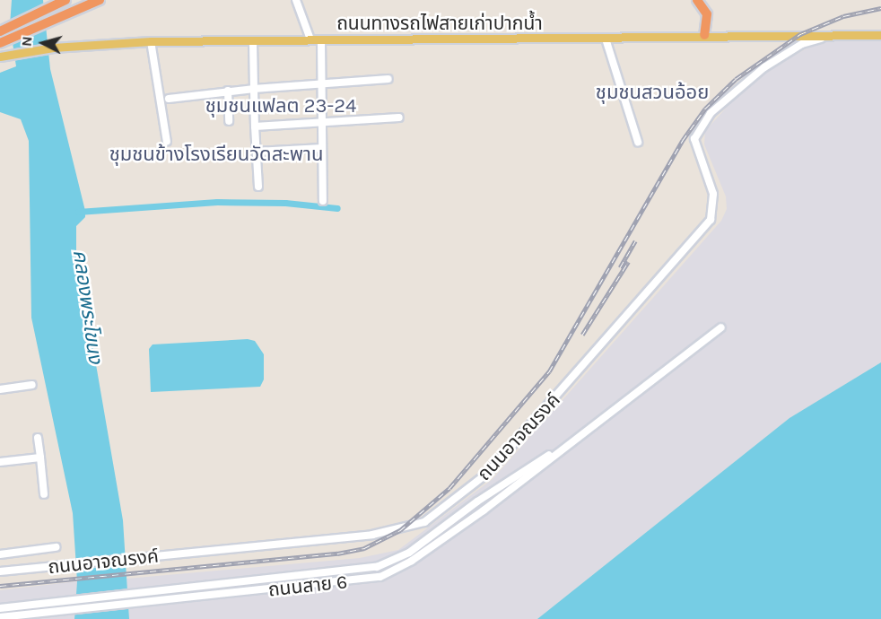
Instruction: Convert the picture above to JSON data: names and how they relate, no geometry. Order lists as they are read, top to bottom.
{
  "streets": {
    "main road": ["ถนนทางรถไฟสายเก่าปากน้ำ"],
    "street": ["ถนนอาจณรงค์", "ถนนสาย 6"]
  },
  "crossings": [
    ["ถนนทางรถไฟสายเก่าปากน้ำ", "ถนนอาจณรงค์"]
  ],
  "districts": ["ชุมชนสวนอ้อย", "ชุมชนแฟลต 23-24", "ชุมชนข้างโรงเรียนวัดสะพาน"],
  "water": ["คลองพระโขนง"],
  "north": "left"
}
